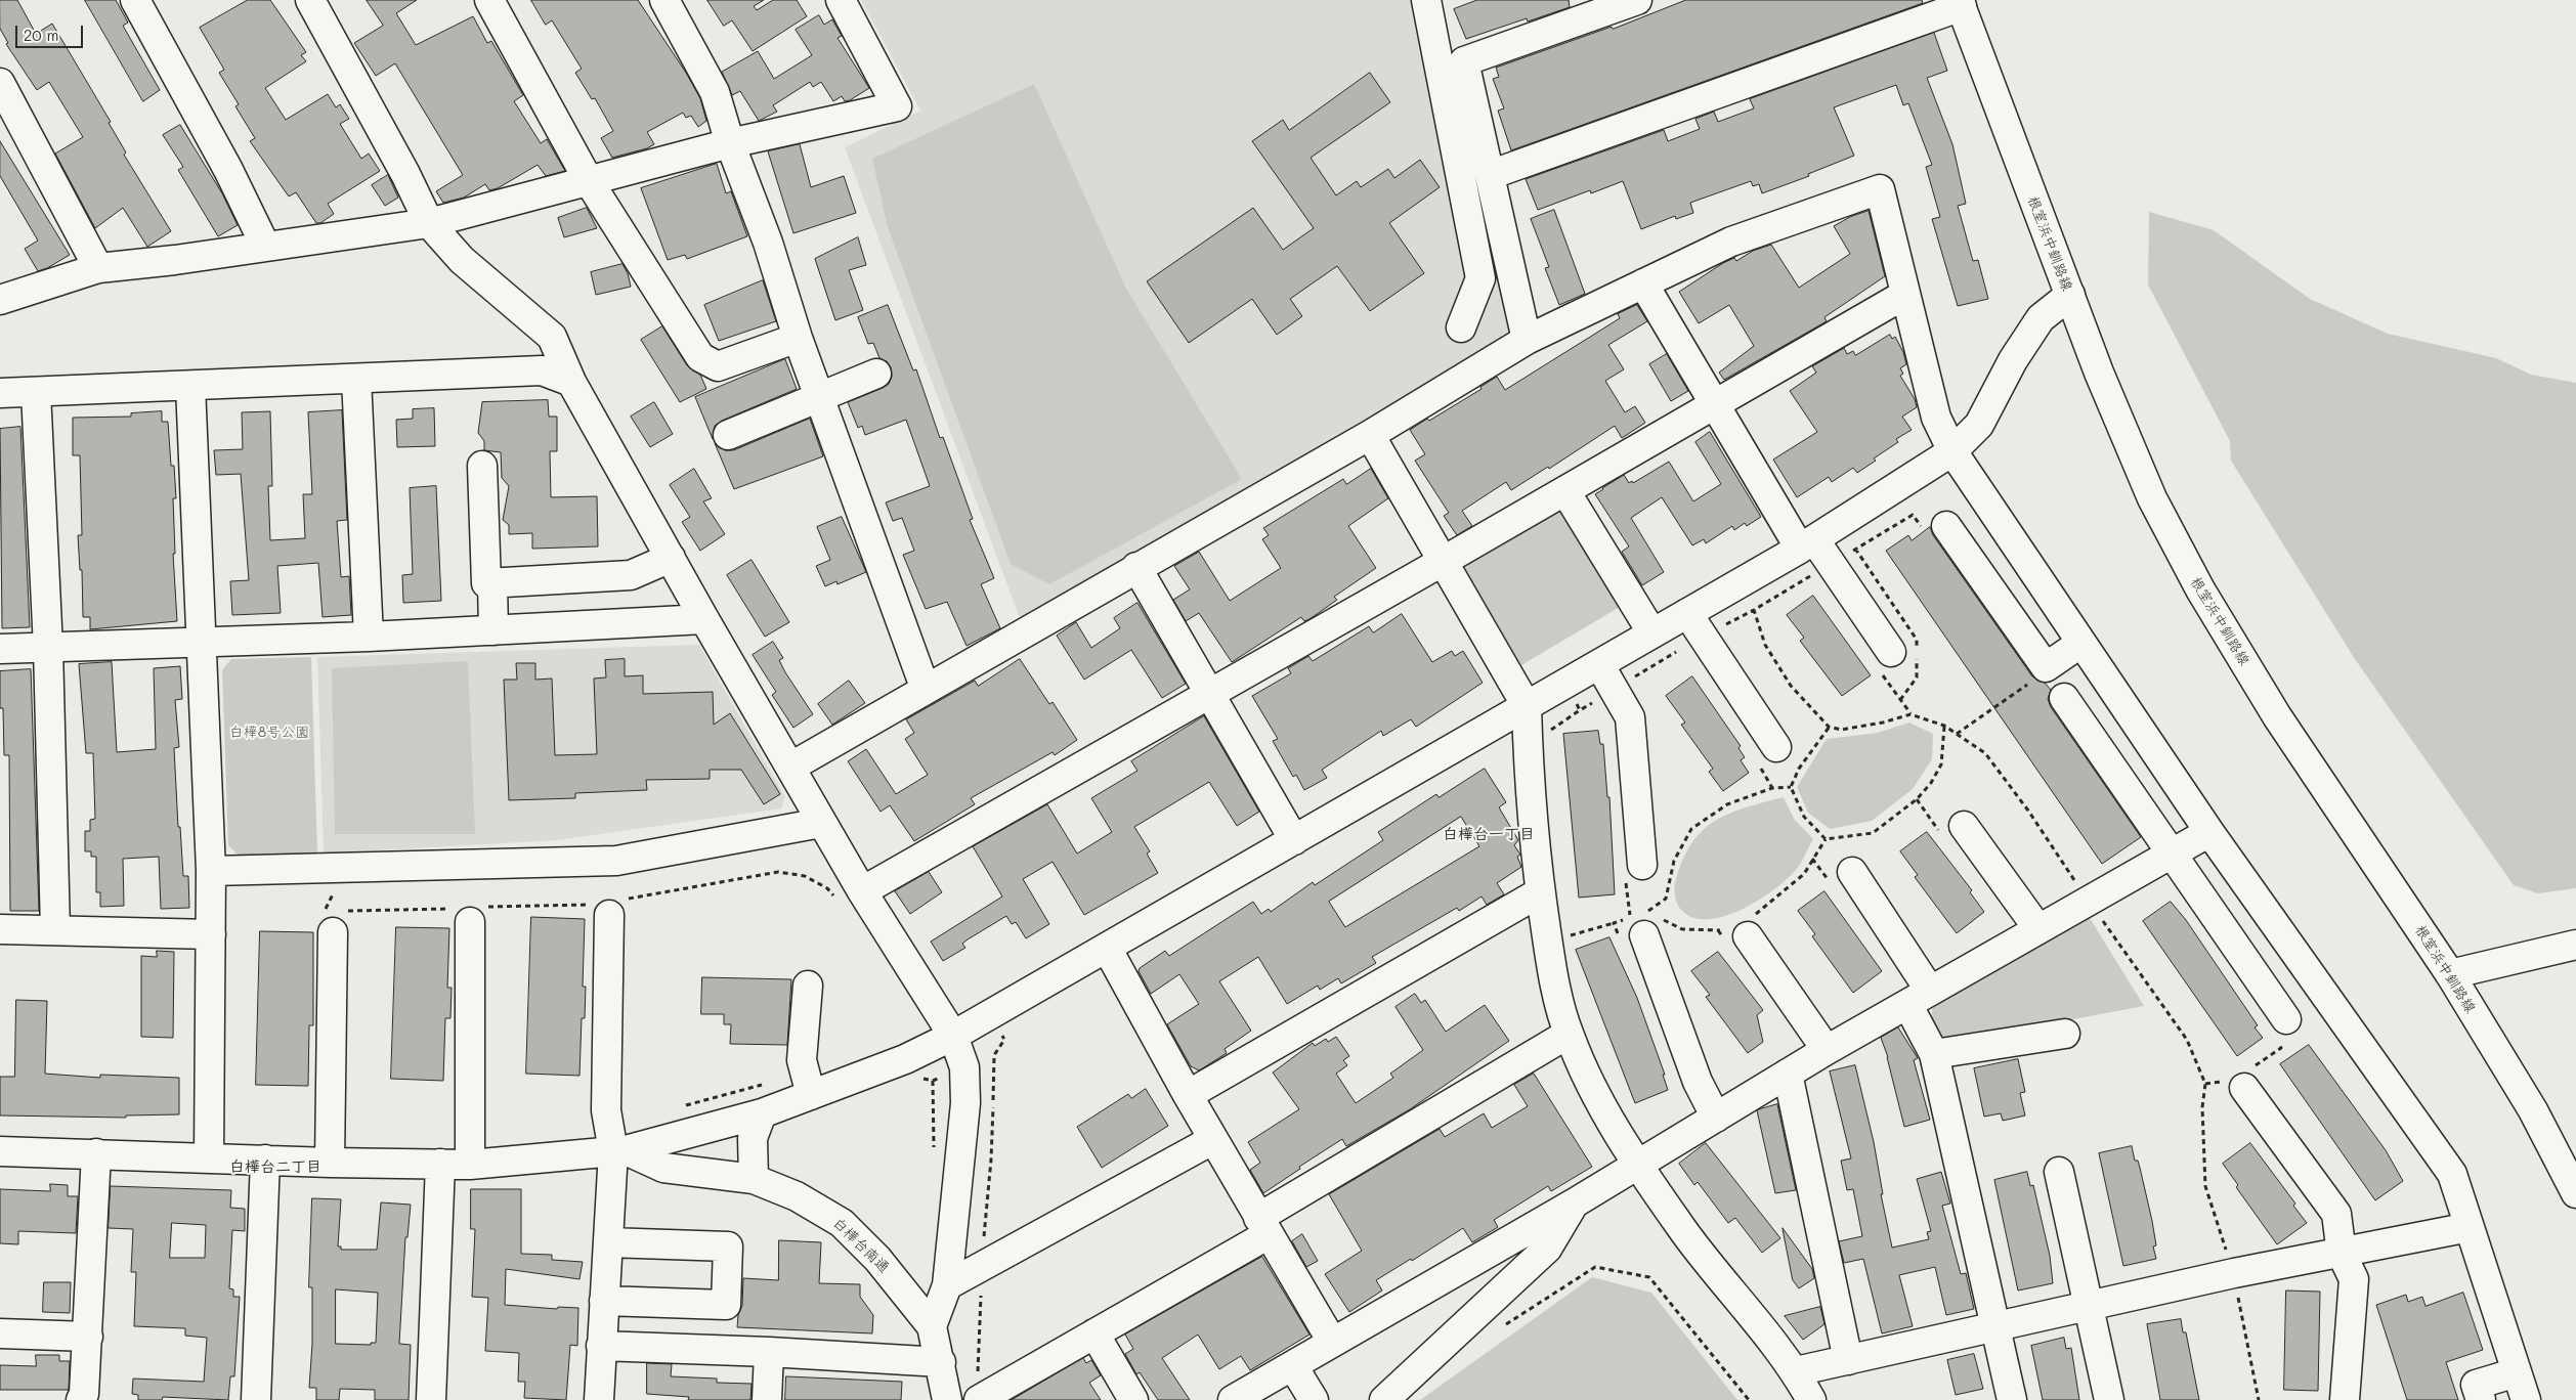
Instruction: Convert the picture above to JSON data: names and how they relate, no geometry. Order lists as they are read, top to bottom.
{
  "streets": {
    "street": ["根室浜中釧路線", "白樺台南通"]
  },
  "districts": ["白樺台一丁目", "白樺台二丁目"],
  "parks": ["白樺8号公園"],
  "scale_bar": "20 m"
}
